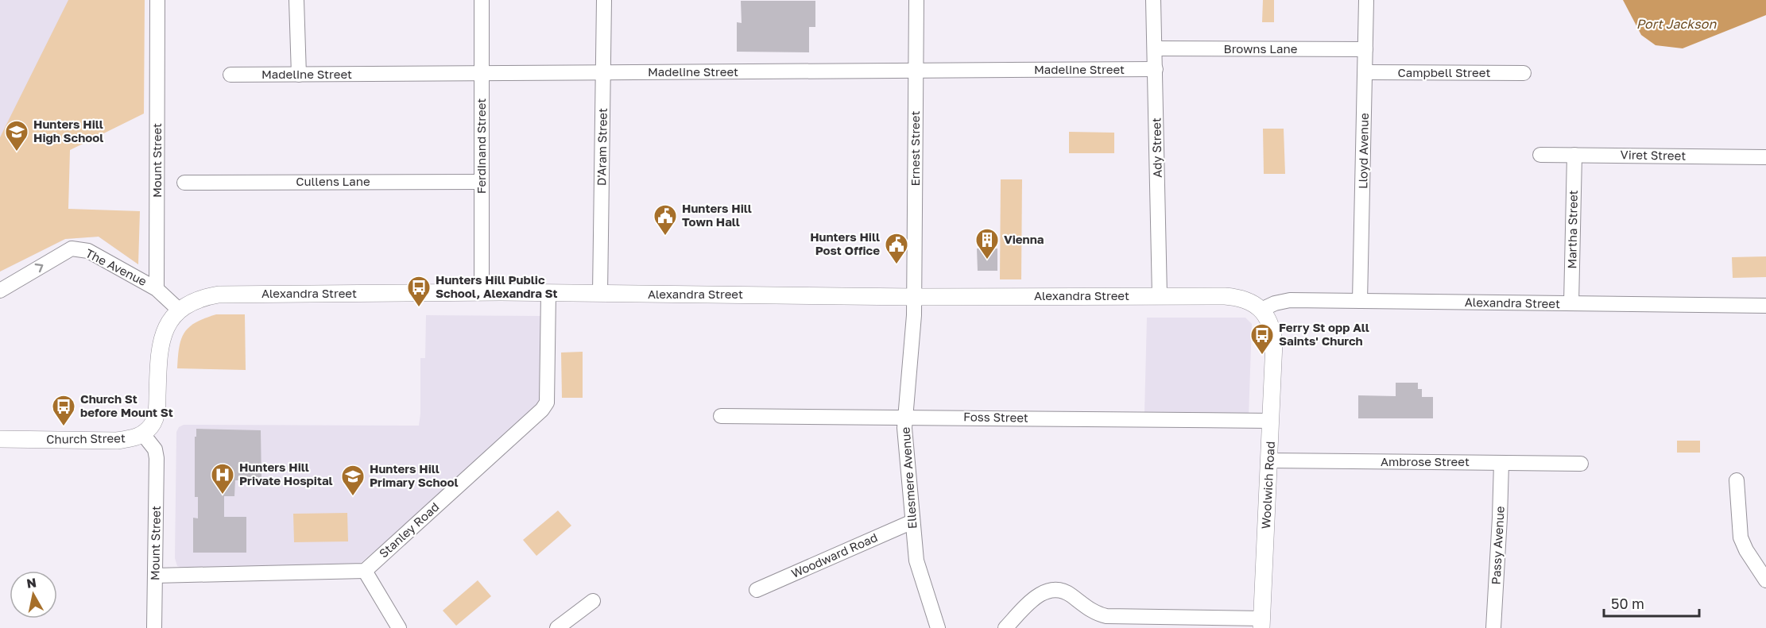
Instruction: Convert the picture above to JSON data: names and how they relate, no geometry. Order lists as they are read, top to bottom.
{
  "streets": {
    "street": [
      "Browns Lane",
      "Madeline Street",
      "Campbell Street",
      "Ferdinand Street",
      "D'Aram Street",
      "Ady Street",
      "Ernest Street",
      "Lloyd Avenue",
      "Viret Street",
      "Mount Street",
      "Cullens Lane",
      "Martha Street",
      "The Avenue",
      "Alexandra Street",
      "Foss Street",
      "Church Street",
      "Ambrose Street",
      "Ellesmere Avenue",
      "Woolwich Road",
      "Stanley Road",
      "Passy Avenue",
      "Woodward Road"
    ]
  },
  "crossings": [
    ["Browns Lane", "Ady Street"],
    ["Browns Lane", "Lloyd Avenue"],
    ["Madeline Street", "Ferdinand Street"],
    ["Madeline Street", "D'Aram Street"],
    ["Madeline Street", "Ady Street"],
    ["Madeline Street", "Ernest Street"],
    ["Campbell Street", "Lloyd Avenue"],
    ["Ferdinand Street", "Cullens Lane"],
    ["Ferdinand Street", "Alexandra Street"],
    ["D'Aram Street", "Alexandra Street"],
    ["Ady Street", "Alexandra Street"],
    ["Ernest Street", "Alexandra Street"],
    ["Ernest Street", "Ellesmere Avenue"],
    ["Lloyd Avenue", "Alexandra Street"],
    ["Viret Street", "Martha Street"],
    ["Mount Street", "The Avenue"],
    ["Mount Street", "Church Street"],
    ["Martha Street", "Alexandra Street"],
    ["Alexandra Street", "Church Street"],
    ["Alexandra Street", "Ellesmere Avenue"],
    ["Alexandra Street", "Woolwich Road"],
    ["Alexandra Street", "Stanley Road"],
    ["Foss Street", "Ellesmere Avenue"],
    ["Foss Street", "Woolwich Road"],
    ["Ambrose Street", "Woolwich Road"],
    ["Ambrose Street", "Passy Avenue"],
    ["Ellesmere Avenue", "Woodward Road"]
  ],
  "one_way": ["The Avenue"],
  "water": ["Port Jackson"],
  "places": {
    "school or university": ["Hunters Hill High School", "Hunters Hill Primary School"],
    "public building": ["Hunters Hill Town Hall", "Hunters Hill Post Office"],
    "building": ["Vienna"],
    "bus stop": ["Hunters Hill Public School, Alexandra St", "Ferry St opp All Saints' Church", "Church St before Mount St"],
    "hospital": ["Hunters Hill Private Hospital"]
  },
  "scale_bar": "50 m",
  "north": "top"
}
